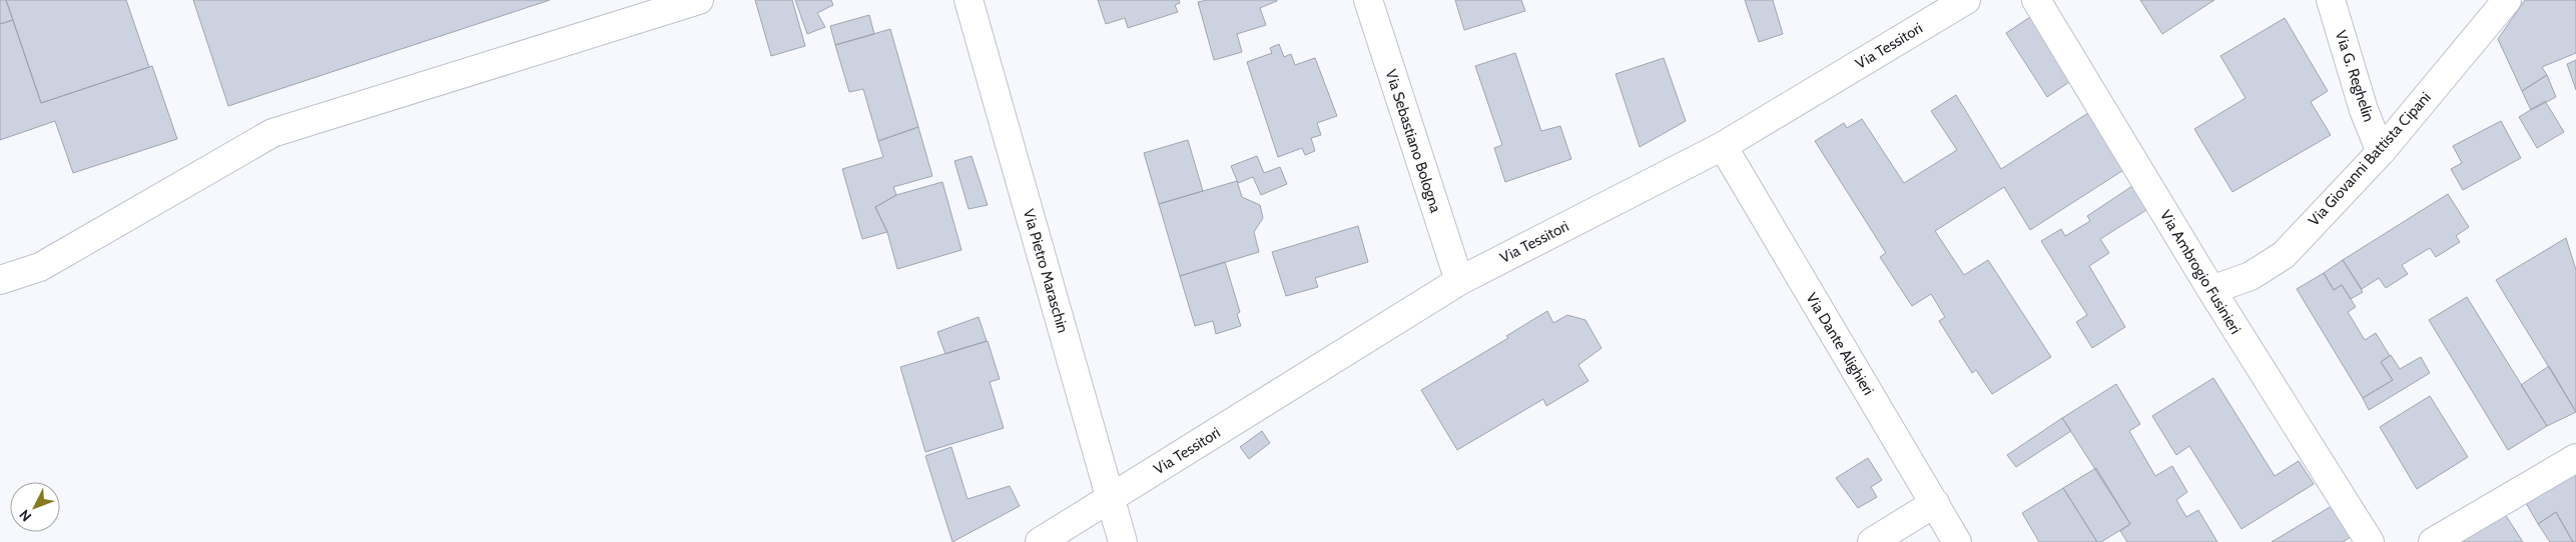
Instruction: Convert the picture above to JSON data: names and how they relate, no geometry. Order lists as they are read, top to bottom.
{
  "streets": {
    "street": [
      "Via Tessitori",
      "Via G. Reghelin",
      "Via Sebastiano Bologna",
      "Via Giovanni Battista Cipani",
      "Via Pietro Maraschin",
      "Via Ambrogio Fusinieri",
      "Via Dante Alighieri"
    ]
  },
  "crossings": [
    ["Via Tessitori", "Via Sebastiano Bologna"],
    ["Via Tessitori", "Via Pietro Maraschin"],
    ["Via Tessitori", "Via Dante Alighieri"],
    ["Via G. Reghelin", "Via Giovanni Battista Cipani"],
    ["Via Giovanni Battista Cipani", "Via Ambrogio Fusinieri"]
  ],
  "north": "bottom left"
}
